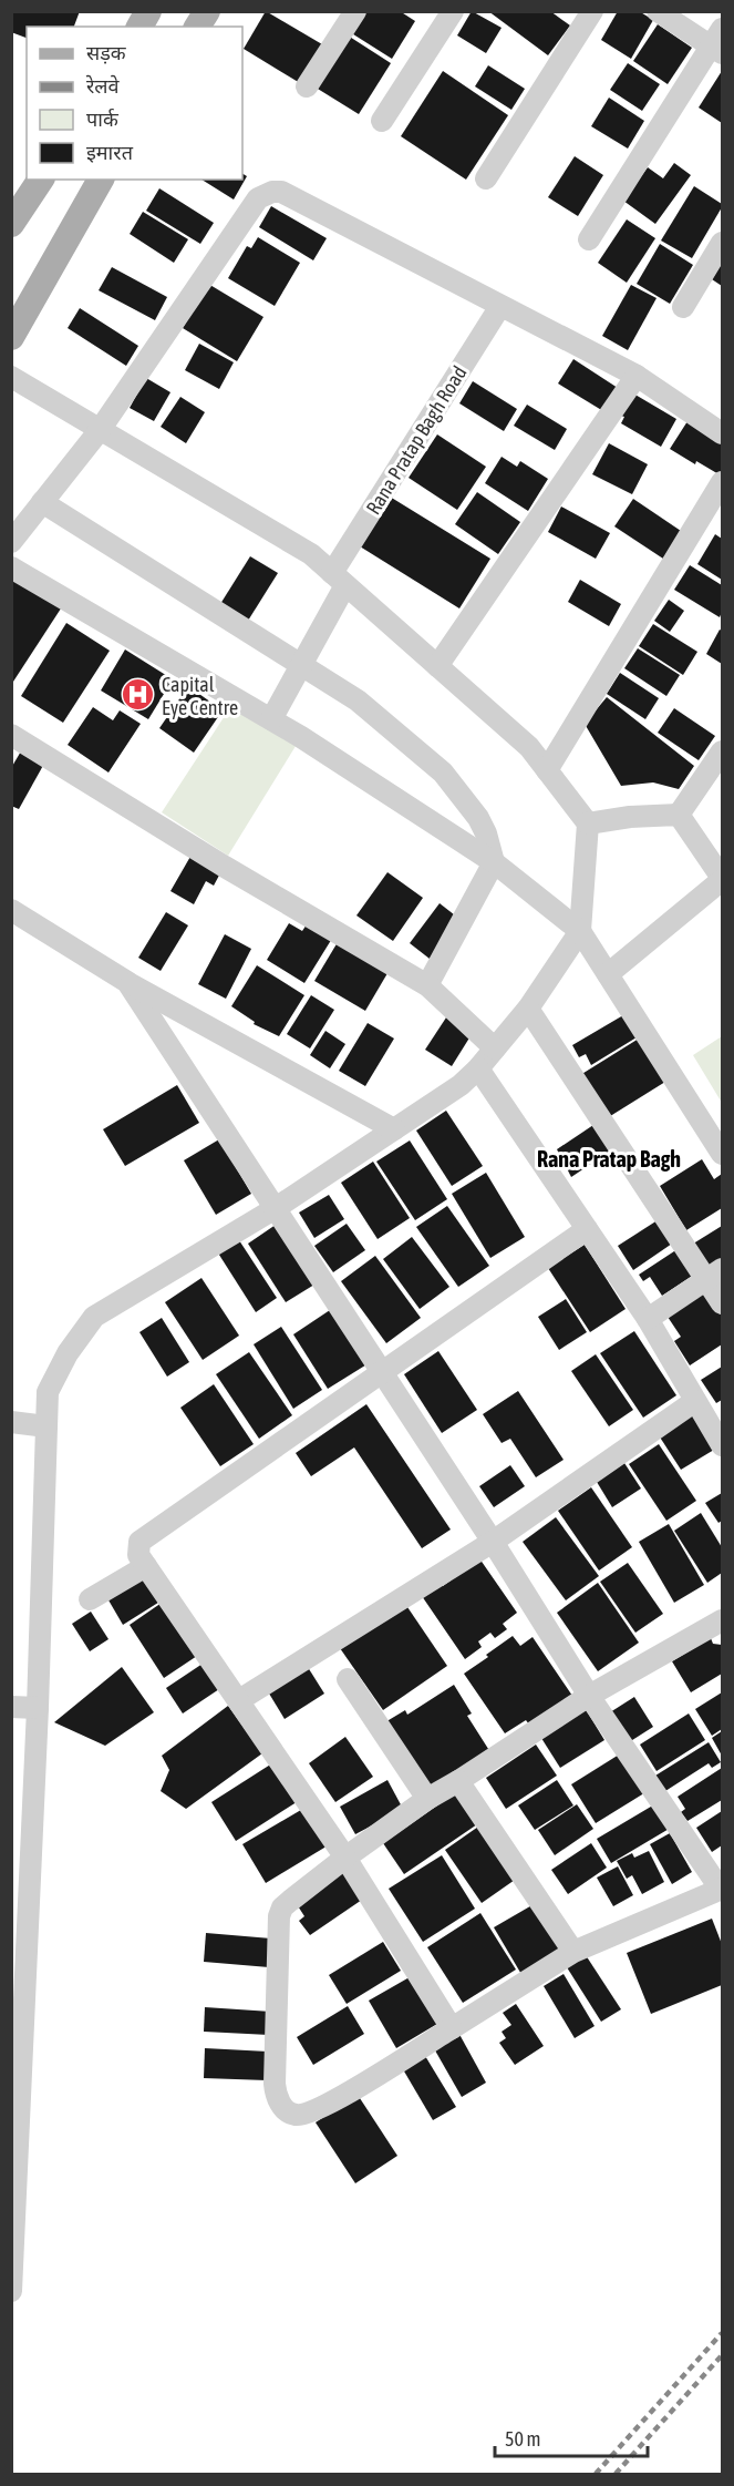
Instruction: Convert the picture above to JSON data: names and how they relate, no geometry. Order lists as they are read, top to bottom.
{
  "streets": {
    "street": ["Rana Pratap Bagh Road"]
  },
  "districts": ["Rana Pratap Bagh"],
  "places": {
    "hospital": ["Capital Eye Centre"]
  },
  "legend": [
    "सड़क",
    "रेलवे",
    "पार्क",
    "इमारत"
  ],
  "scale_bar": "50 m"
}
